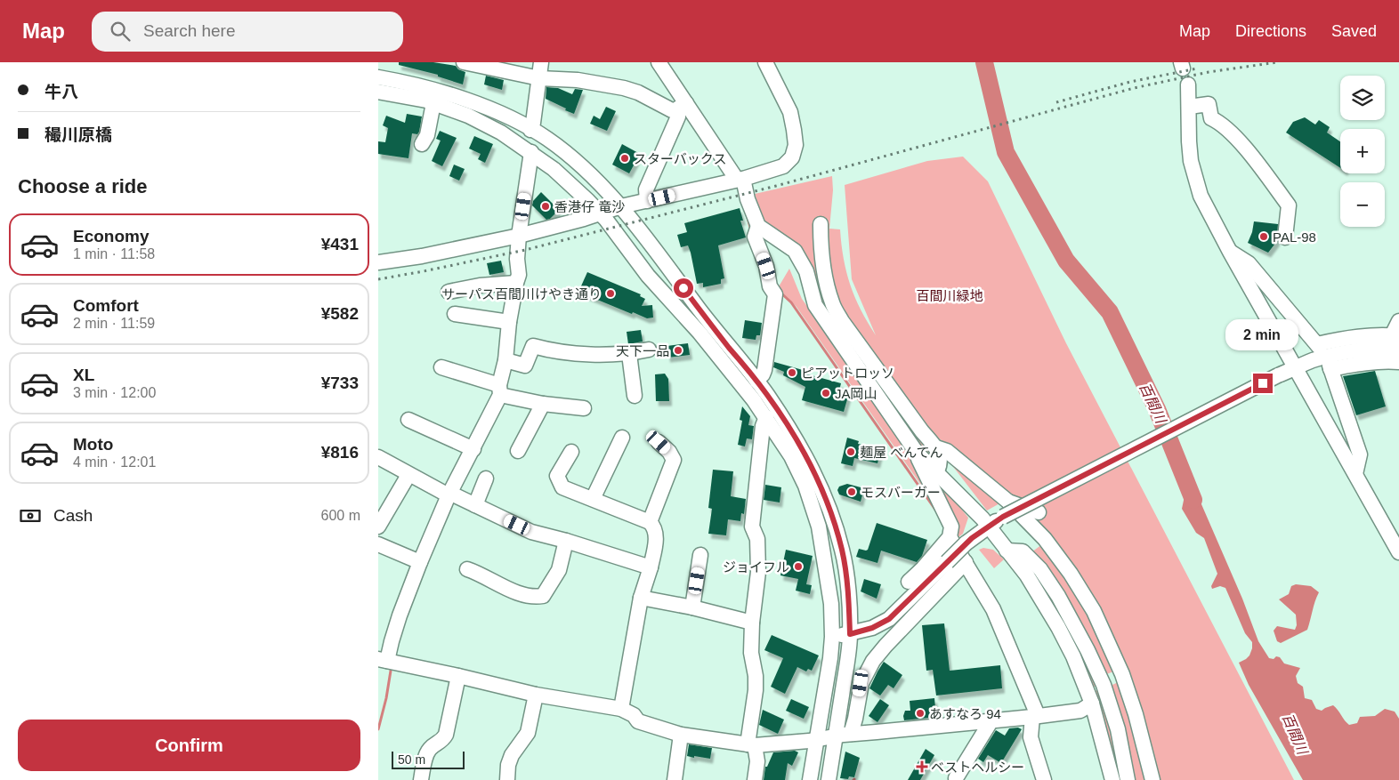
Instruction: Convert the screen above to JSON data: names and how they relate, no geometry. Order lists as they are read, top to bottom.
{
  "water": ["百間川"],
  "parks": ["百間川緑地"],
  "places": {
    "other": [
      "スターバックス",
      "香港仔 竜沙",
      "PAL-98",
      "サーパス百間川けやき通り",
      "天下一品",
      "ピアットロッソ",
      "JA岡山",
      "麺屋 べんてん",
      "モスバーガー",
      "ジョイフル",
      "あすなろ 94"
    ],
    "health": ["ベストヘルシー"]
  },
  "scale_bar": "50 m",
  "page": {
    "header": "Map",
    "search": "Search here",
    "nav": ["Map", "Directions", "Saved"],
    "banner": ["牛八", "穝川原橋"],
    "map_buttons": ["+", "−"],
    "heading": "Choose a ride",
    "list": [
      {
        "name": "Economy",
        "note": "1 min · 11:58",
        "value": "¥431"
      },
      {
        "name": "Comfort",
        "note": "2 min · 11:59",
        "value": "¥582"
      },
      {
        "name": "XL",
        "note": "3 min · 12:00",
        "value": "¥733"
      },
      {
        "name": "Moto",
        "note": "4 min · 12:01",
        "value": "¥816"
      }
    ],
    "bubble": "2 min",
    "pay": ["Cash", "600 m"],
    "buttons": "Confirm",
    "scale": "50 m"
  }
}
